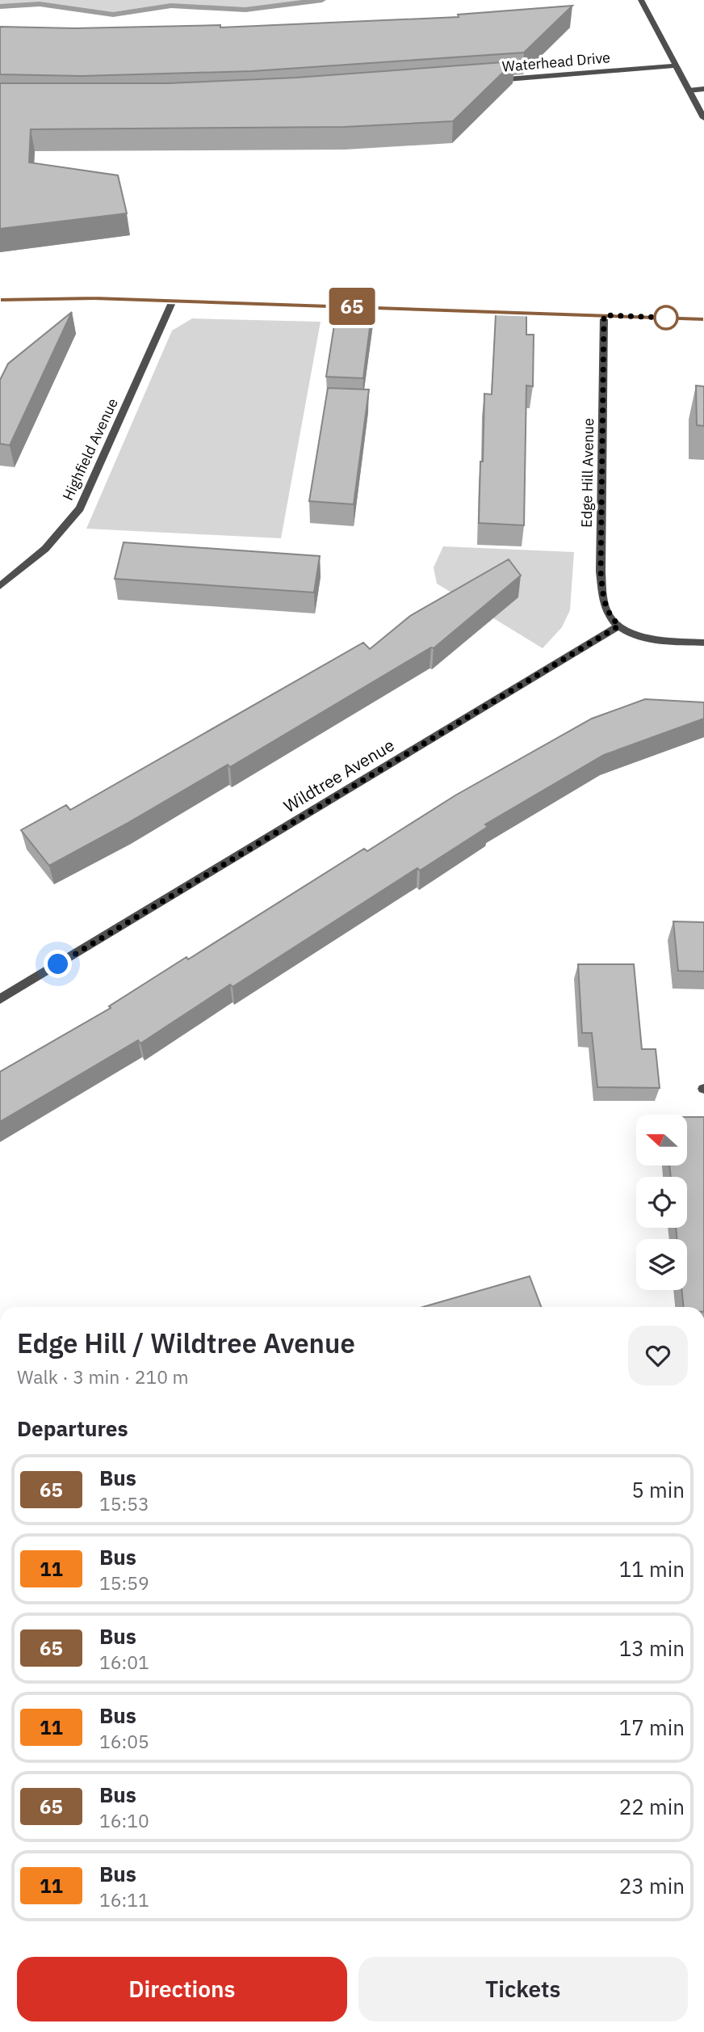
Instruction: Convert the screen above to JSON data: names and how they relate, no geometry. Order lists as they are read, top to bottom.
{
  "streets": {
    "street": [
      "Waterhead Drive",
      "Highfield Avenue",
      "Edge Hill Avenue",
      "Wildtree Avenue"
    ]
  },
  "crossings": [
    ["Edge Hill Avenue", "Wildtree Avenue"]
  ],
  "lines": ["bus line 65"],
  "north": "left",
  "page": {
    "on_map": "65",
    "heading": [
      ["Edge Hill / Wildtree Avenue", "Walk · 3 min · 210 m"],
      "Departures"
    ],
    "list": [
      {
        "mark": "65",
        "name": "Bus",
        "note": "15:53",
        "value": "5 min"
      },
      {
        "mark": "11",
        "name": "Bus",
        "note": "15:59",
        "value": "11 min"
      },
      {
        "mark": "65",
        "name": "Bus",
        "note": "16:01",
        "value": "13 min"
      },
      {
        "mark": "11",
        "name": "Bus",
        "note": "16:05",
        "value": "17 min"
      },
      {
        "mark": "65",
        "name": "Bus",
        "note": "16:10",
        "value": "22 min"
      },
      {
        "mark": "11",
        "name": "Bus",
        "note": "16:11",
        "value": "23 min"
      }
    ],
    "buttons": ["Directions", "Tickets"]
  }
}
